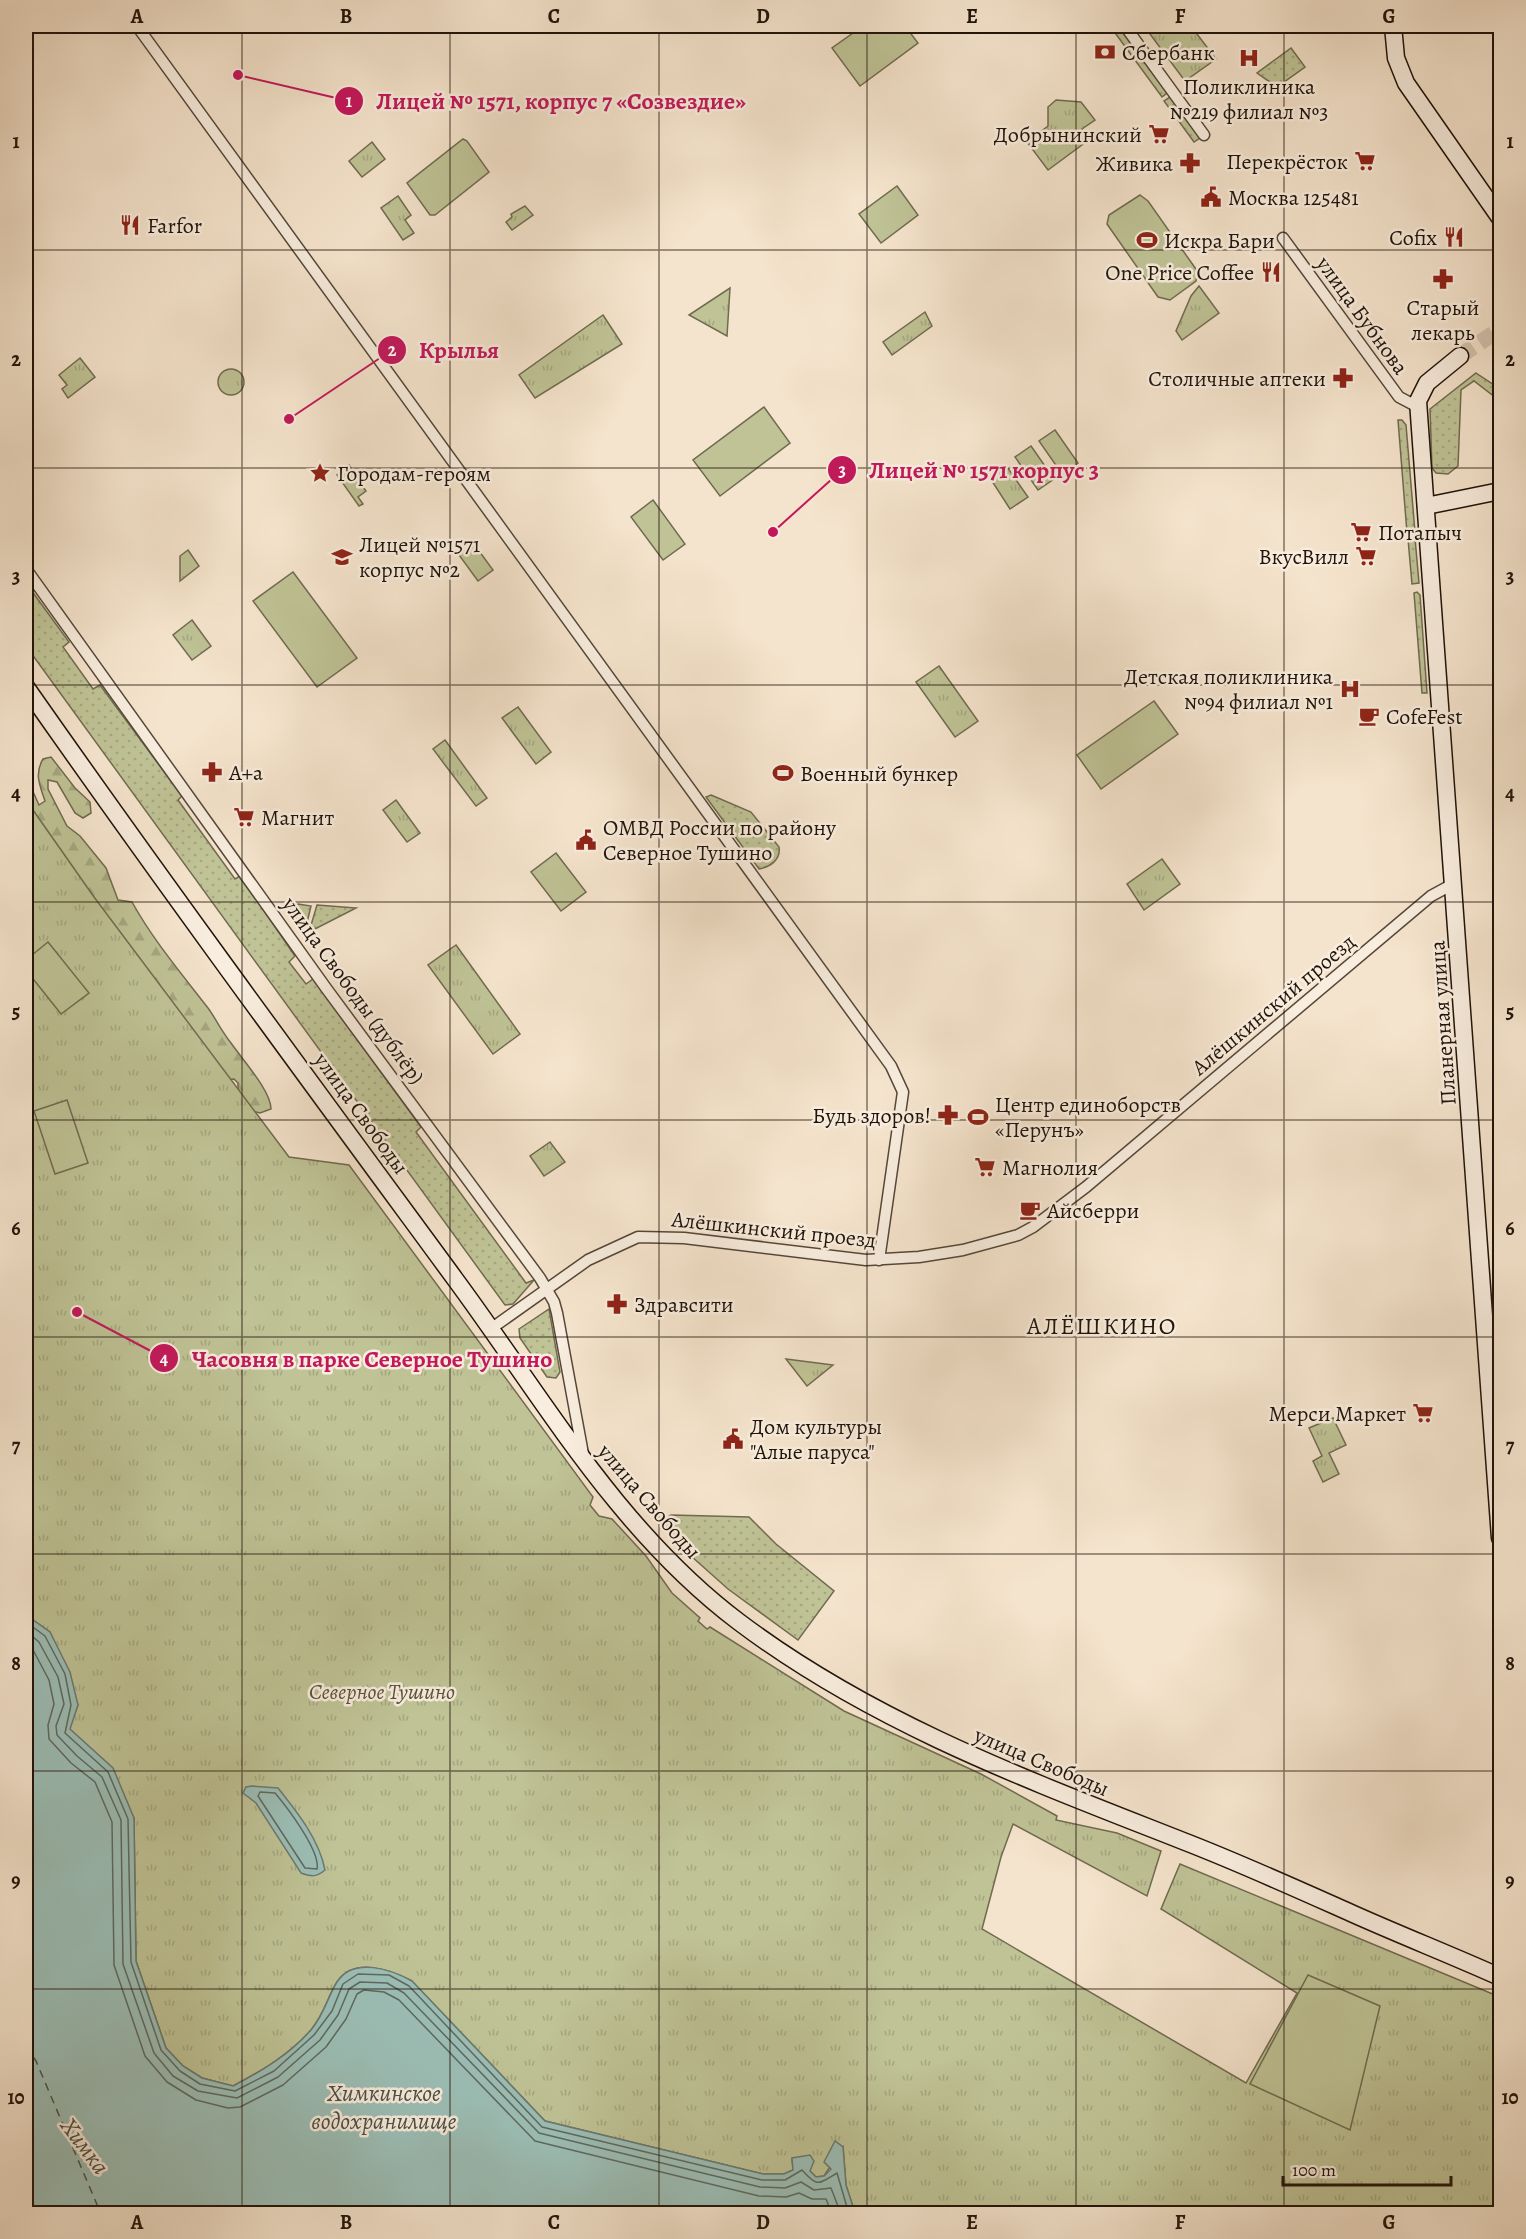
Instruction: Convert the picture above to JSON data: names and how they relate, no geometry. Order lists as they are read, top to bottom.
{
  "streets": {
    "main road": ["Планерная улица", "улица Свободы"],
    "street": ["улица Бубнова", "улица Свободы (дублёр)", "Алёшкинский проезд"]
  },
  "crossings": [
    ["улица Бубнова", "Планерная улица"],
    ["улица Свободы (дублёр)", "Алёшкинский проезд"],
    ["улица Свободы (дублёр)", "улица Свободы"],
    ["Алёшкинский проезд", "Планерная улица"],
    ["Алёшкинский проезд", "улица Свободы"]
  ],
  "districts": ["АЛЁШКИНО"],
  "water": ["Химкинское водохранилище", "Химка"],
  "parks": ["Северное Тушино"],
  "places": {
    "bank": ["Сбербанк"],
    "hospital": ["Поликлиника №219 филиал №3", "Детская поликлиника №94 филиал №1"],
    "other": [
      "Лицей № 1571, корпус 7 «Созвездие»",
      "Крылья",
      "Лицей № 1571 корпус 3",
      "Часовня в парке Северное Тушино"
    ],
    "supermarket": [
      "Добрынинский",
      "Перекрёсток",
      "Потапыч",
      "ВкусВилл",
      "Магнит",
      "Магнолия",
      "Мерси Маркет"
    ],
    "pharmacy": [
      "Живика",
      "Старый лекарь",
      "Столичные аптеки",
      "А+а",
      "Будь здоров!",
      "Здравсити"
    ],
    "public building": ["Москва 125481", "ОМВД России по району Северное Тушино", "Дом культуры \"Алые паруса\""],
    "restaurant": ["Farfor", "Cofix", "One Price Coffee"],
    "sports": ["Искра Бари", "Военный бункер", "Центр единоборств «Перунъ»"],
    "place": ["Городам-героям"],
    "school or university": ["Лицей №1571 корпус №2"],
    "cafe": ["CofeFest", "Айсберри"]
  },
  "scale_bar": "100 m",
  "grid": {
    "columns": [
      "A",
      "B",
      "C",
      "D",
      "E",
      "F",
      "G"
    ],
    "rows": [
      "1",
      "2",
      "3",
      "4",
      "5",
      "6",
      "7",
      "8",
      "9",
      "10"
    ]
  }
}
